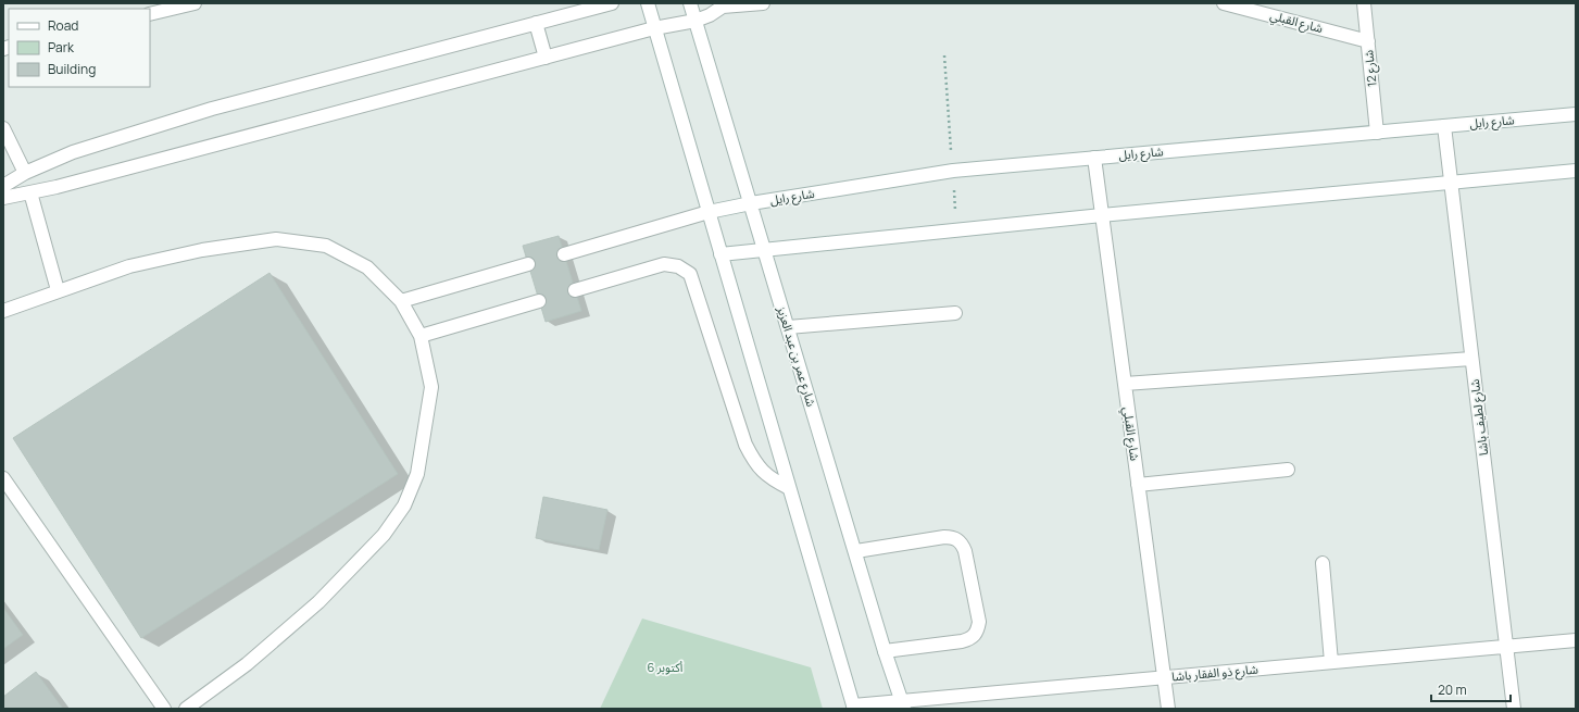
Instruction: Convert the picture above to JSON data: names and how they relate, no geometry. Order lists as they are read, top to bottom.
{
  "streets": {
    "street": [
      "شارع القبلي",
      "شارع 12",
      "شارع رايل",
      "شارع عمر بن عبد العزيز",
      "شارع لطيف باشا",
      "شارع ذو الفقار باشا"
    ]
  },
  "crossings": [
    ["شارع القبلي", "شارع 12"],
    ["شارع القبلي", "شارع رايل"],
    ["شارع القبلي", "شارع ذو الفقار باشا"],
    ["شارع 12", "شارع رايل"],
    ["شارع رايل", "شارع عمر بن عبد العزيز"],
    ["شارع رايل", "شارع لطيف باشا"],
    ["شارع عمر بن عبد العزيز", "شارع ذو الفقار باشا"],
    ["شارع لطيف باشا", "شارع ذو الفقار باشا"]
  ],
  "parks": ["6 أكتوبر"],
  "legend": ["Road", "Park", "Building"],
  "scale_bar": "20 m"
}
